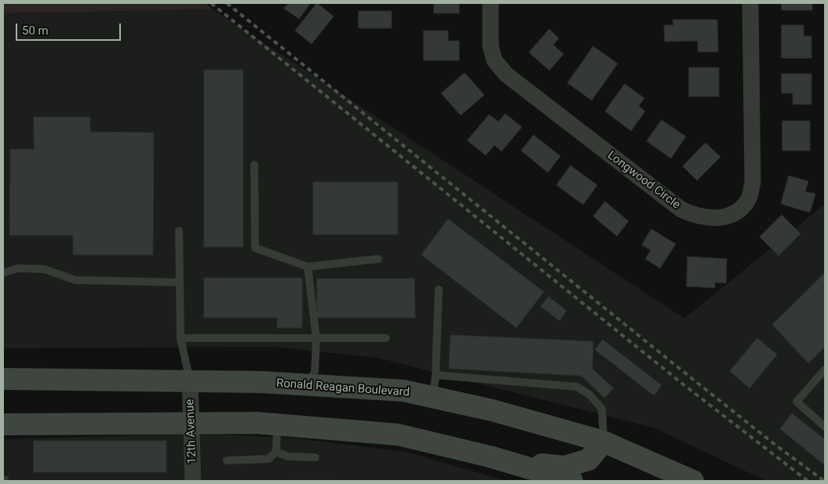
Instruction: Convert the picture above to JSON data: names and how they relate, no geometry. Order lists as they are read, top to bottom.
{
  "streets": {
    "main road": ["Ronald Reagan Boulevard"],
    "street": ["Longwood Circle", "12th Avenue"]
  },
  "crossings": [
    ["Ronald Reagan Boulevard", "12th Avenue"]
  ],
  "scale_bar": "50 m"
}
